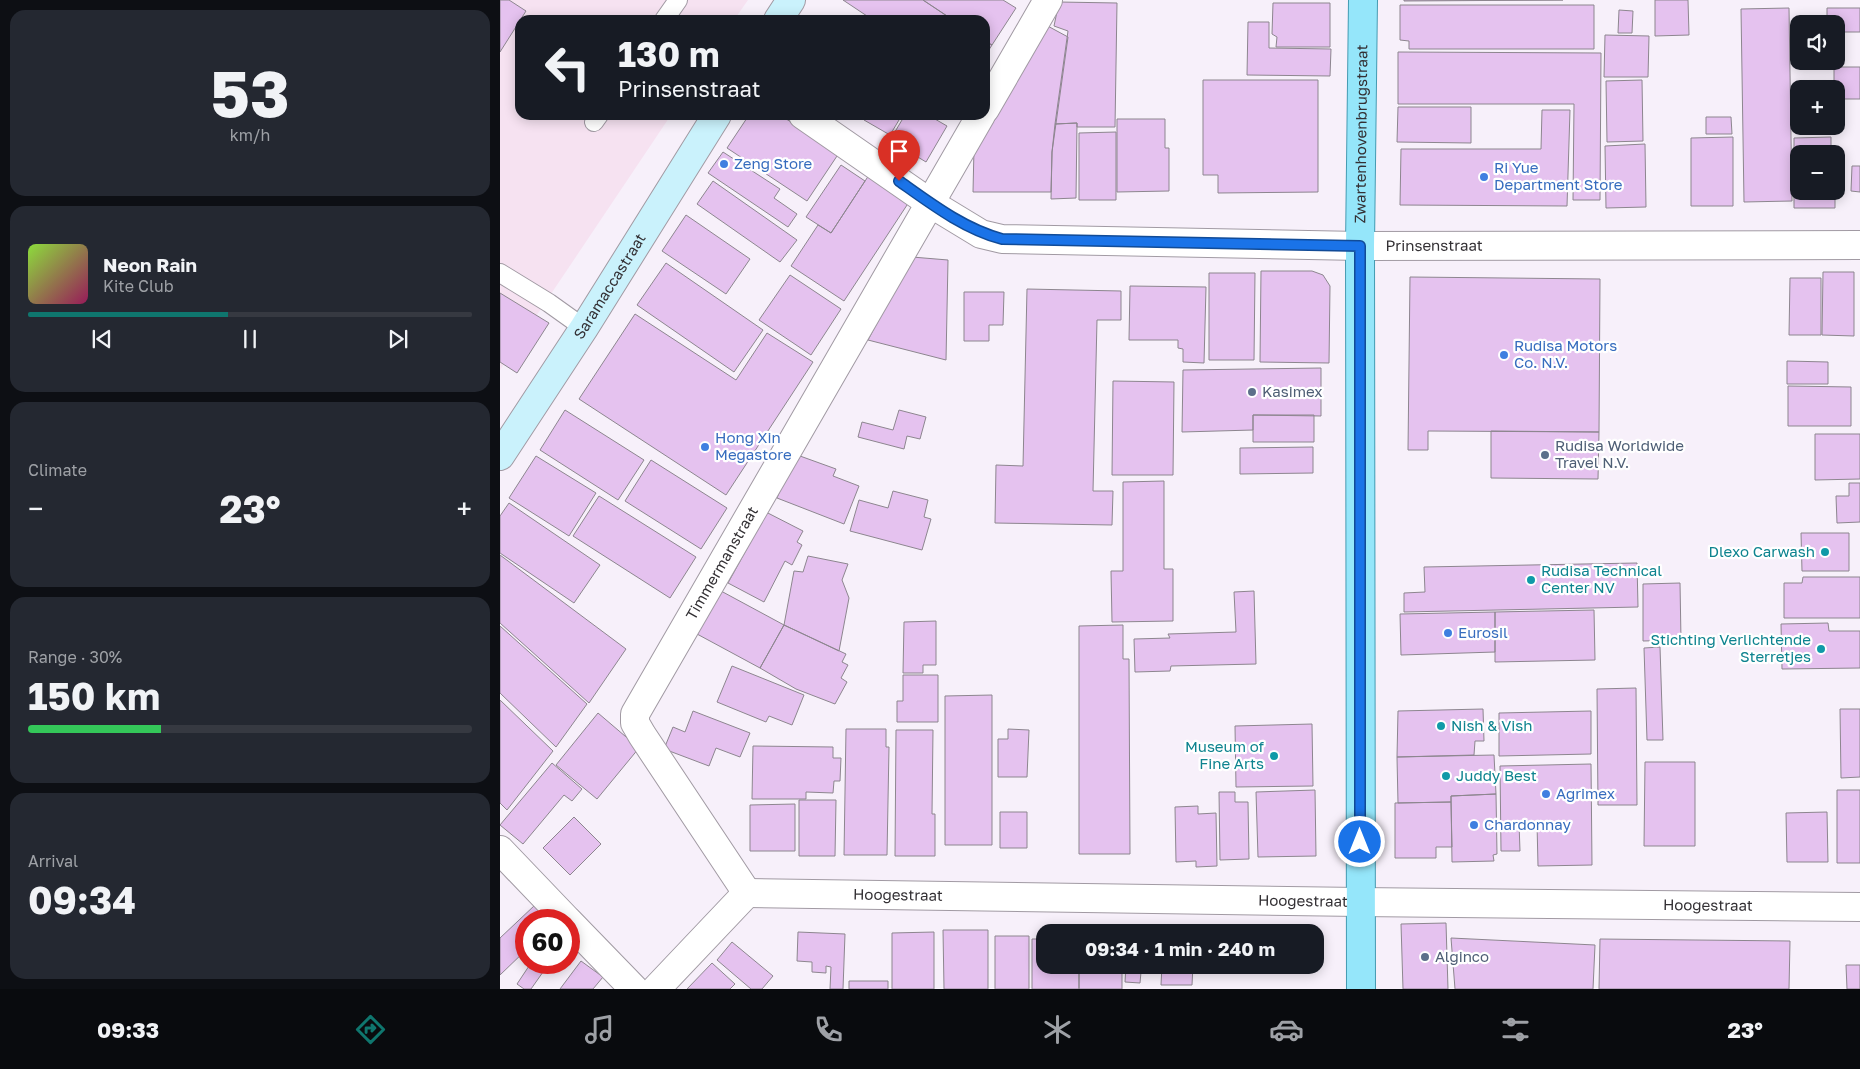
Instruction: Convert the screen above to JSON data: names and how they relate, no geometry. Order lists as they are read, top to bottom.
{
  "streets": {
    "main road": ["Zwartenhovenbrugstraat", "Saramaccastraat"],
    "street": ["Prinsenstraat", "Timmermanstraat", "Hoogestraat"]
  },
  "crossings": [
    ["Zwartenhovenbrugstraat", "Prinsenstraat"],
    ["Zwartenhovenbrugstraat", "Hoogestraat"],
    ["Prinsenstraat", "Timmermanstraat"],
    ["Timmermanstraat", "Hoogestraat"]
  ],
  "places": [
    "Zeng Store",
    "Ri Yue Department Store",
    "Rudisa Motors Co. N.V.",
    "Kasimex",
    "Hong Xin Megastore",
    "Rudisa Worldwide Travel N.V.",
    "Dlexo Carwash",
    "Rudisa Technical Center NV",
    "Eurosil",
    "Stichting Verlichtende Sterretjes",
    "Nish & Vish",
    "Museum of Fine Arts",
    "Juddy Best",
    "Agrimex",
    "Chardonnay",
    "Alginco"
  ],
  "page": {
    "tile": [
      ["53", "km/h"],
      "Climate",
      ["Range · 30%", "150 km"],
      ["Arrival", "09:34"]
    ],
    "map_buttons": ["+", "−"],
    "turn": ["130 m", "Prinsenstraat"],
    "song": ["Neon Rain", "Kite Club"],
    "heat": ["−", "23°", "+"],
    "limit": "60",
    "trip": "09:34 · 1 min · 240 m",
    "tabs": ["09:33", "23°"]
  }
}
